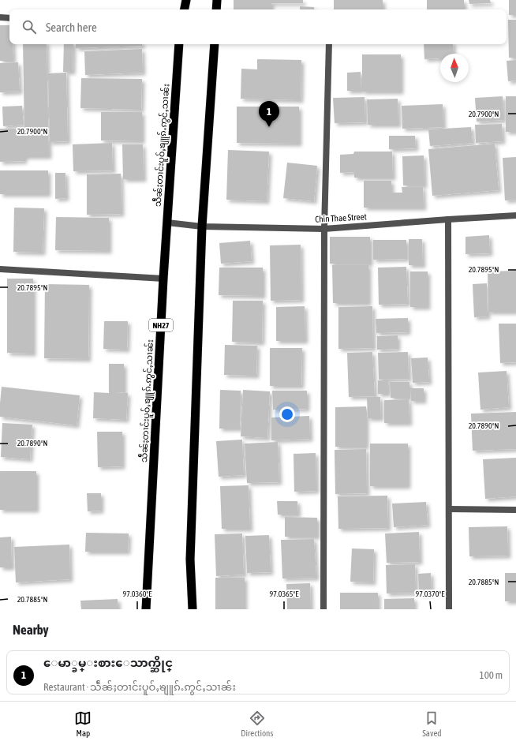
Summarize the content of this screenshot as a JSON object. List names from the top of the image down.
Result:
{
  "streets": {
    "highway": ["သဵႅၼ်ႈတၢင်းပူဝ်ႇၶျူၵ်ႉဢွင်ႇသၢၼ်း", "NH27"],
    "street": ["Chin Thae Street"]
  },
  "crossings": [
    ["သဵႅၼ်ႈတၢင်းပူဝ်ႇၶျူၵ်ႉဢွင်ႇသၢၼ်း", "Chin Thae Street"]
  ],
  "north": "top",
  "page": {
    "search": "Search here",
    "pins": "1",
    "heading": "Nearby",
    "list": [
      {
        "mark": "1",
        "name": "ေမာ္ခမ္းစားေသာက္ဆိုင္",
        "note": "Restaurant · သဵႅၼ်ႈတၢင်းပူဝ်ႇၶျူၵ်ႉဢွင်ႇသၢၼ်း",
        "value": "100 m"
      }
    ],
    "nav": ["Map", "Directions", "Saved"]
  },
  "coordinates": [
    "20.7900°N",
    "20.7895°N",
    "20.7890°N",
    "20.7885°N",
    "97.0360°E",
    "97.0365°E",
    "97.0370°E"
  ]
}
